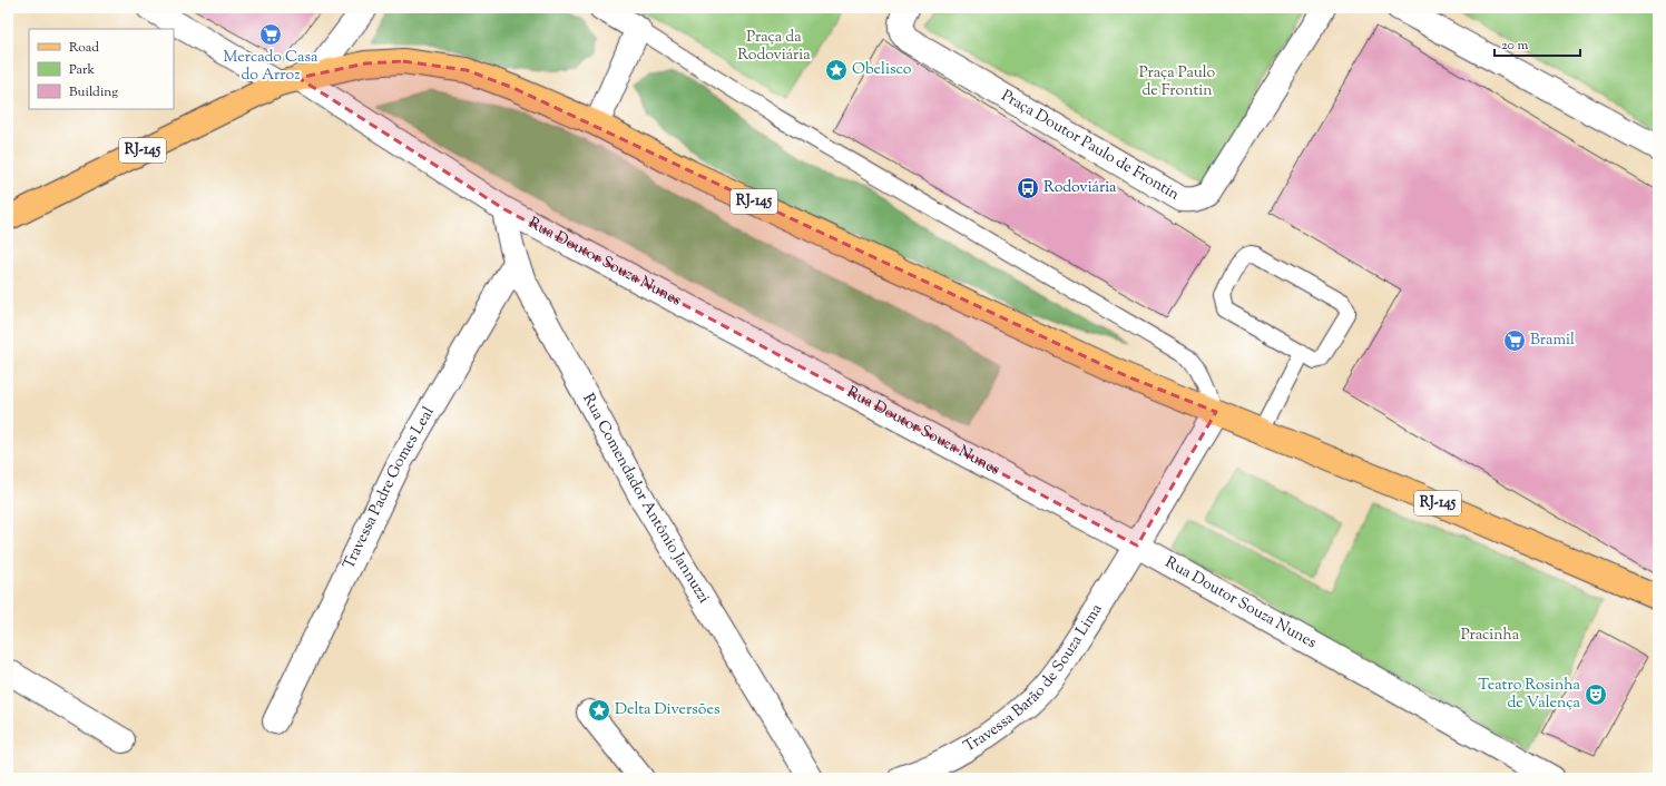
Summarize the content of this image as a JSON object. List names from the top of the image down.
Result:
{
  "streets": {
    "main road": ["RJ-145"],
    "street": [
      "Praça Doutor Paulo de Frontin",
      "Rua Doutor Souza Nunes",
      "Travessa Padre Gomes Leal",
      "Rua Comendador Antônio Jannuzzi",
      "Travessa Barão de Souza Lima"
    ]
  },
  "crossings": [
    ["RJ-145", "Rua Doutor Souza Nunes"],
    ["RJ-145", "Travessa Barão de Souza Lima"],
    ["Rua Doutor Souza Nunes", "Rua Comendador Antônio Jannuzzi"],
    ["Rua Doutor Souza Nunes", "Travessa Barão de Souza Lima"],
    ["Travessa Padre Gomes Leal", "Rua Comendador Antônio Jannuzzi"]
  ],
  "parks": ["Praça da Rodoviária", "Praça Paulo de Frontin", "Pracinha"],
  "places": {
    "supermarket": ["Mercado Casa do Arroz", "Bramil"],
    "place": ["Obelisco", "Delta Diversões"],
    "bus stop": ["Rodoviária"],
    "theatre": ["Teatro Rosinha de Valença"]
  },
  "legend": ["Road", "Park", "Building"],
  "scale_bar": "20 m"
}
